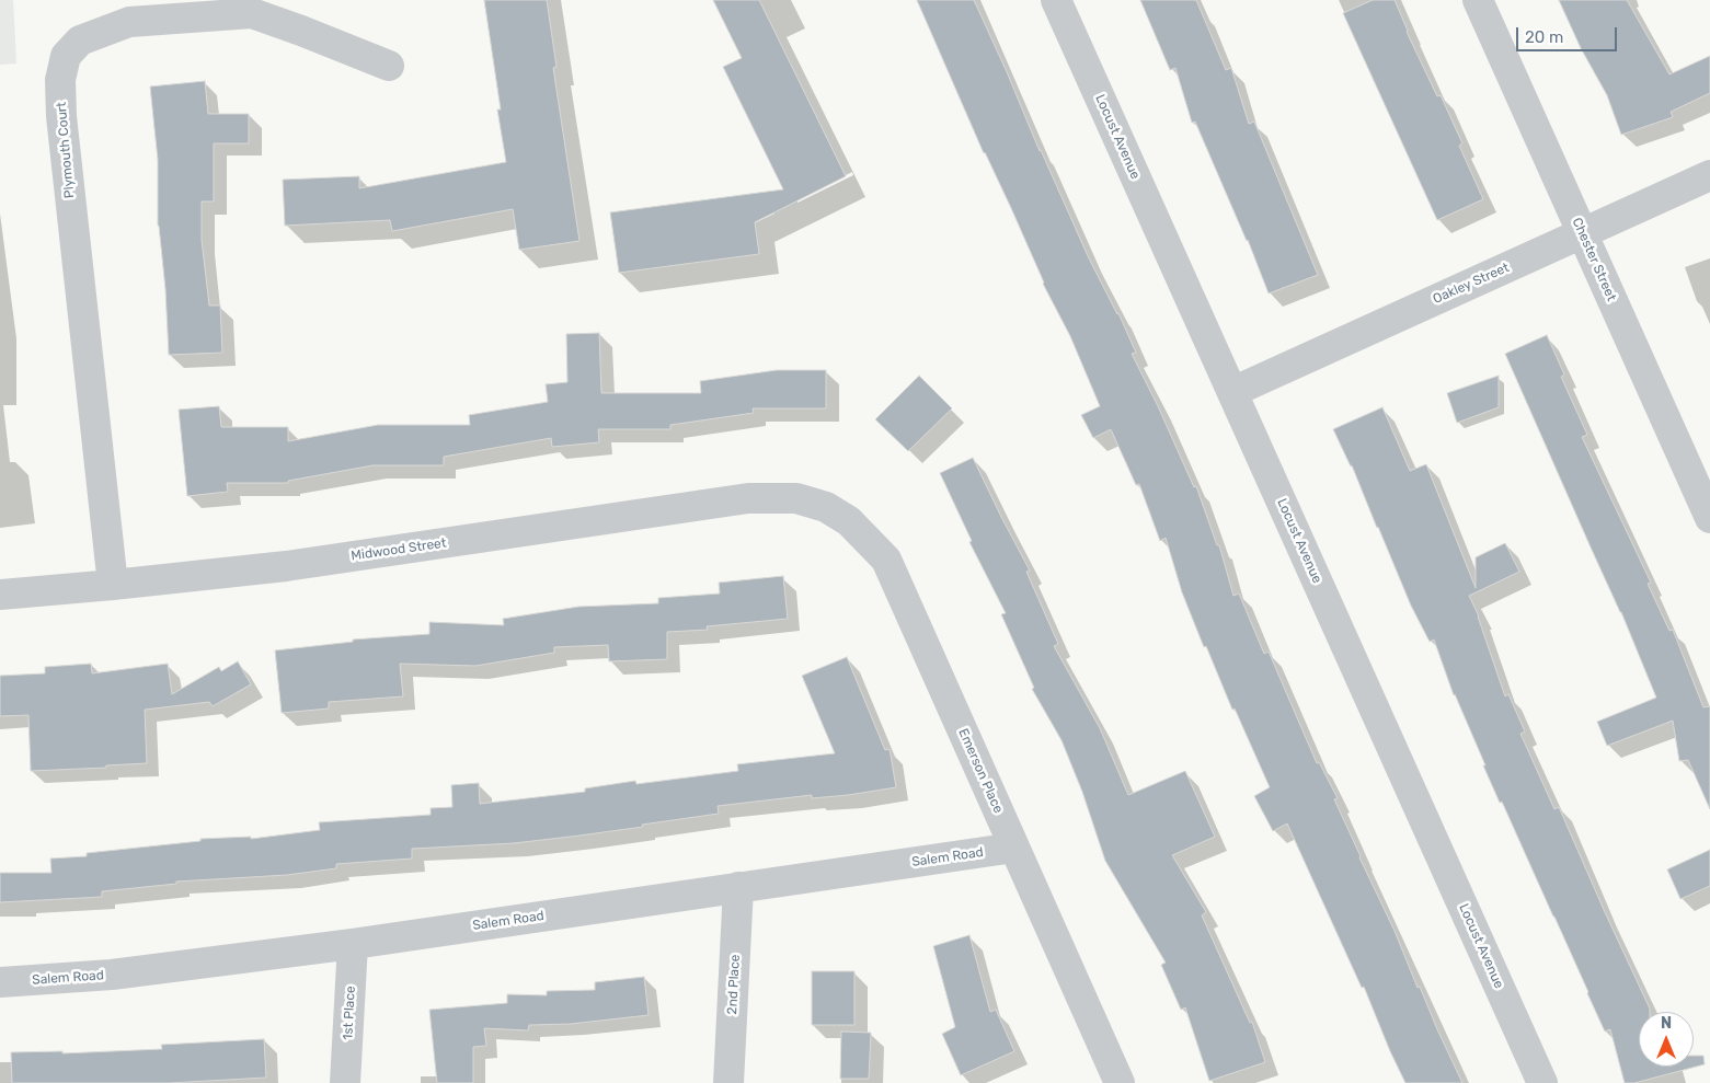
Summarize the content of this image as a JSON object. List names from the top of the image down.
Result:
{
  "streets": {
    "street": [
      "Locust Avenue",
      "Plymouth Court",
      "Chester Street",
      "Oakley Street",
      "Midwood Street",
      "Emerson Place",
      "Salem Road",
      "2nd Place",
      "1st Place"
    ]
  },
  "crossings": [
    ["Locust Avenue", "Oakley Street"],
    ["Plymouth Court", "Midwood Street"],
    ["Chester Street", "Oakley Street"],
    ["Midwood Street", "Emerson Place"],
    ["Emerson Place", "Salem Road"],
    ["Salem Road", "2nd Place"],
    ["Salem Road", "1st Place"]
  ],
  "scale_bar": "20 m",
  "north": "top"
}
